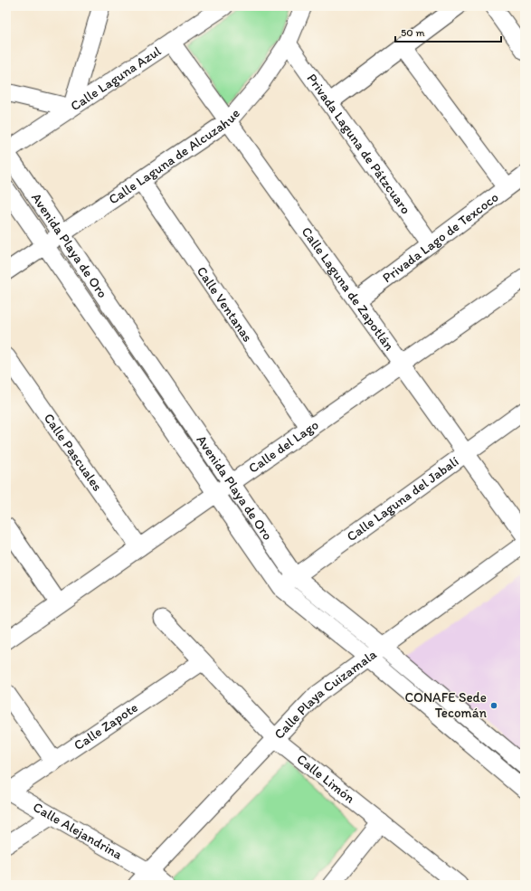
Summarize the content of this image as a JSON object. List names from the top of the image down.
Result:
{
  "streets": {
    "street": [
      "Calle Laguna Azul",
      "Privada Laguna de Pátzcuaro",
      "Calle Laguna de Alcuzahue",
      "Privada Lago de Texcoco",
      "Avenida Playa de Oro",
      "Calle Laguna de Zapotlán",
      "Calle Ventanas",
      "Calle del Lago",
      "Calle Pascuales",
      "Calle Laguna del Jabalí",
      "Calle Playa Cuizamala",
      "Calle Zapote",
      "Calle Limón",
      "Calle Alejandrina"
    ]
  },
  "crossings": [
    ["Calle Laguna Azul", "Avenida Playa de Oro"],
    ["Calle Laguna Azul", "Calle Laguna de Zapotlán"],
    ["Privada Laguna de Pátzcuaro", "Calle Laguna de Alcuzahue"],
    ["Privada Laguna de Pátzcuaro", "Privada Lago de Texcoco"],
    ["Calle Laguna de Alcuzahue", "Avenida Playa de Oro"],
    ["Calle Laguna de Alcuzahue", "Calle Laguna de Zapotlán"],
    ["Calle Laguna de Alcuzahue", "Calle Ventanas"],
    ["Privada Lago de Texcoco", "Calle Laguna de Zapotlán"],
    ["Avenida Playa de Oro", "Calle del Lago"],
    ["Avenida Playa de Oro", "Calle Laguna del Jabalí"],
    ["Avenida Playa de Oro", "Calle Playa Cuizamala"],
    ["Calle Laguna de Zapotlán", "Calle del Lago"],
    ["Calle Laguna de Zapotlán", "Calle Laguna del Jabalí"],
    ["Calle Ventanas", "Calle del Lago"],
    ["Calle del Lago", "Calle Pascuales"],
    ["Calle Playa Cuizamala", "Calle Limón"],
    ["Calle Playa Cuizamala", "Calle Alejandrina"],
    ["Calle Zapote", "Calle Limón"],
    ["Calle Zapote", "Calle Alejandrina"]
  ],
  "places": ["CONAFE Sede Tecomán"],
  "scale_bar": "50 m"
}
